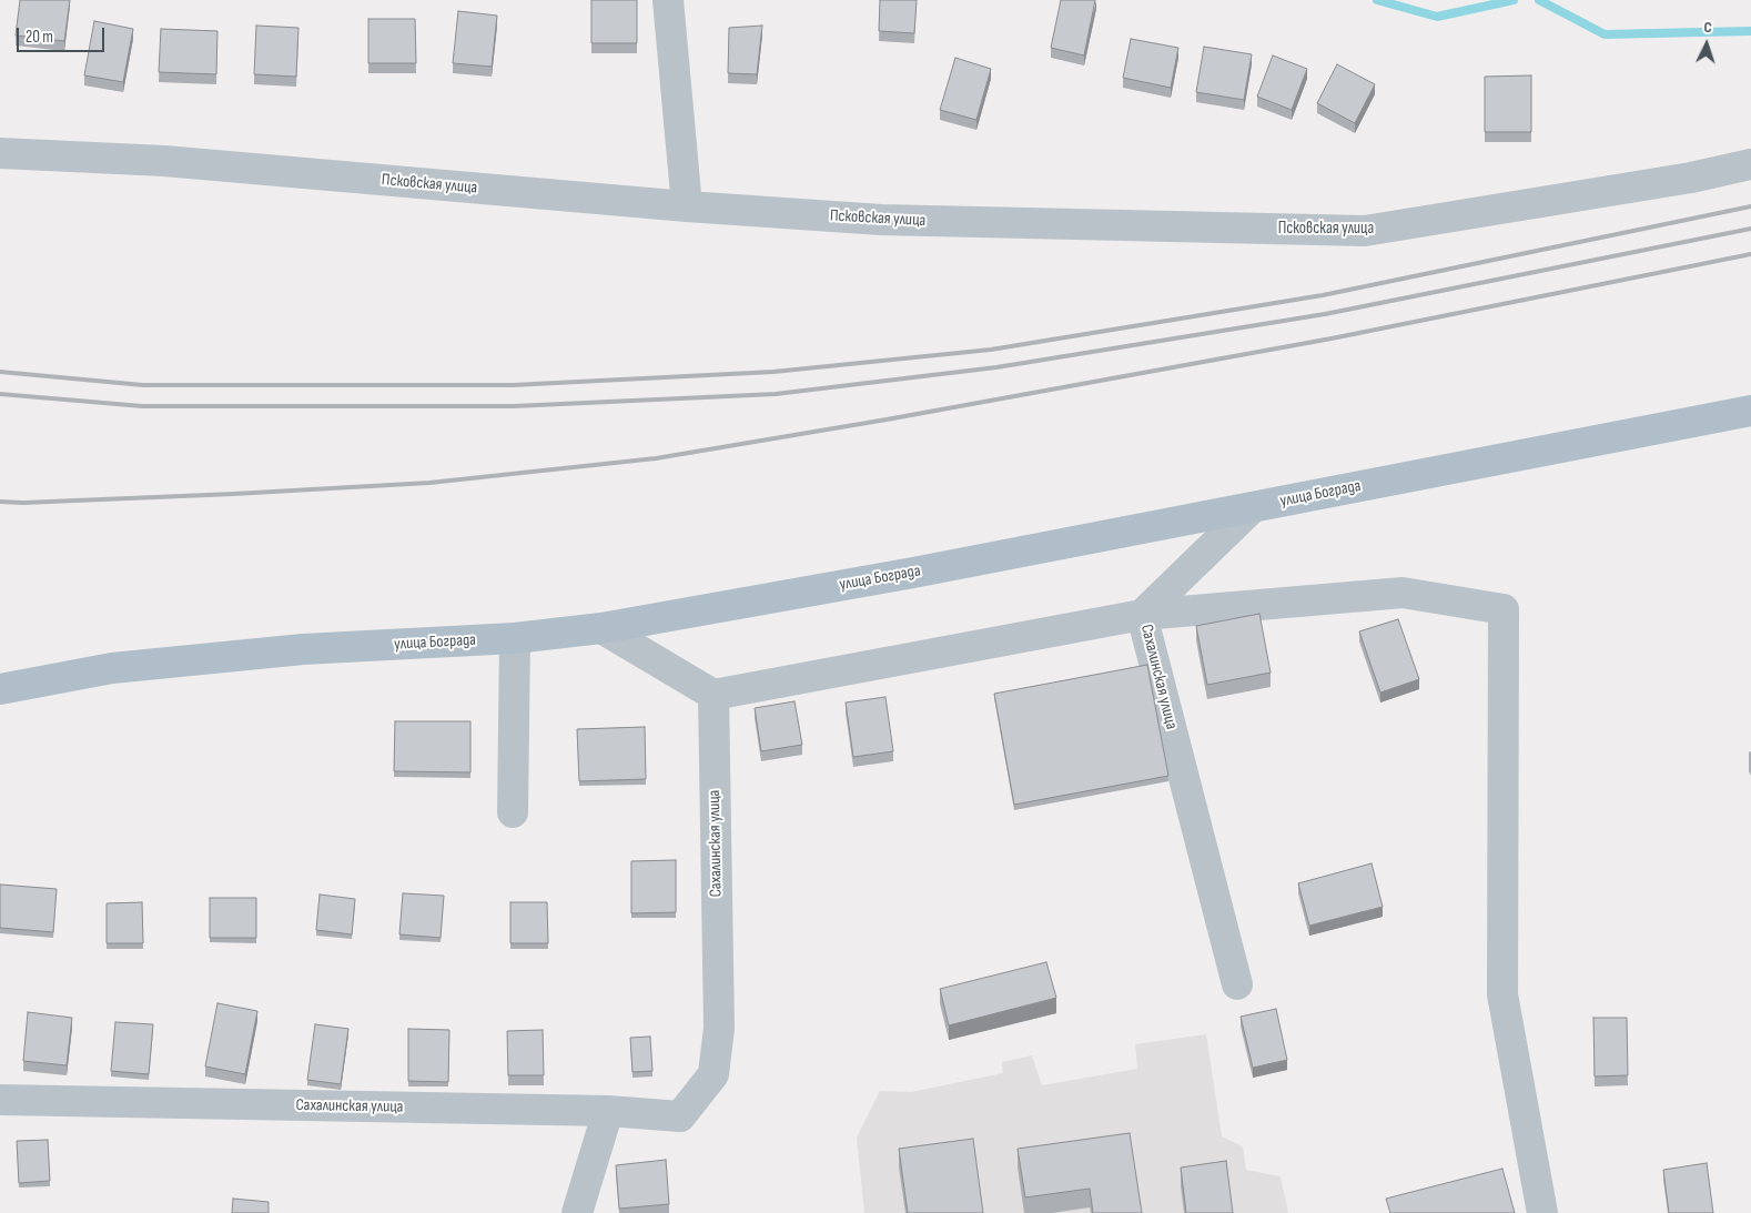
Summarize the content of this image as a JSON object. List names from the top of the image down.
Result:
{
  "streets": {
    "main road": ["улица Бограда"],
    "street": ["Псковская улица", "Сахалинская улица"]
  },
  "scale_bar": "20 m",
  "north": "top"
}
